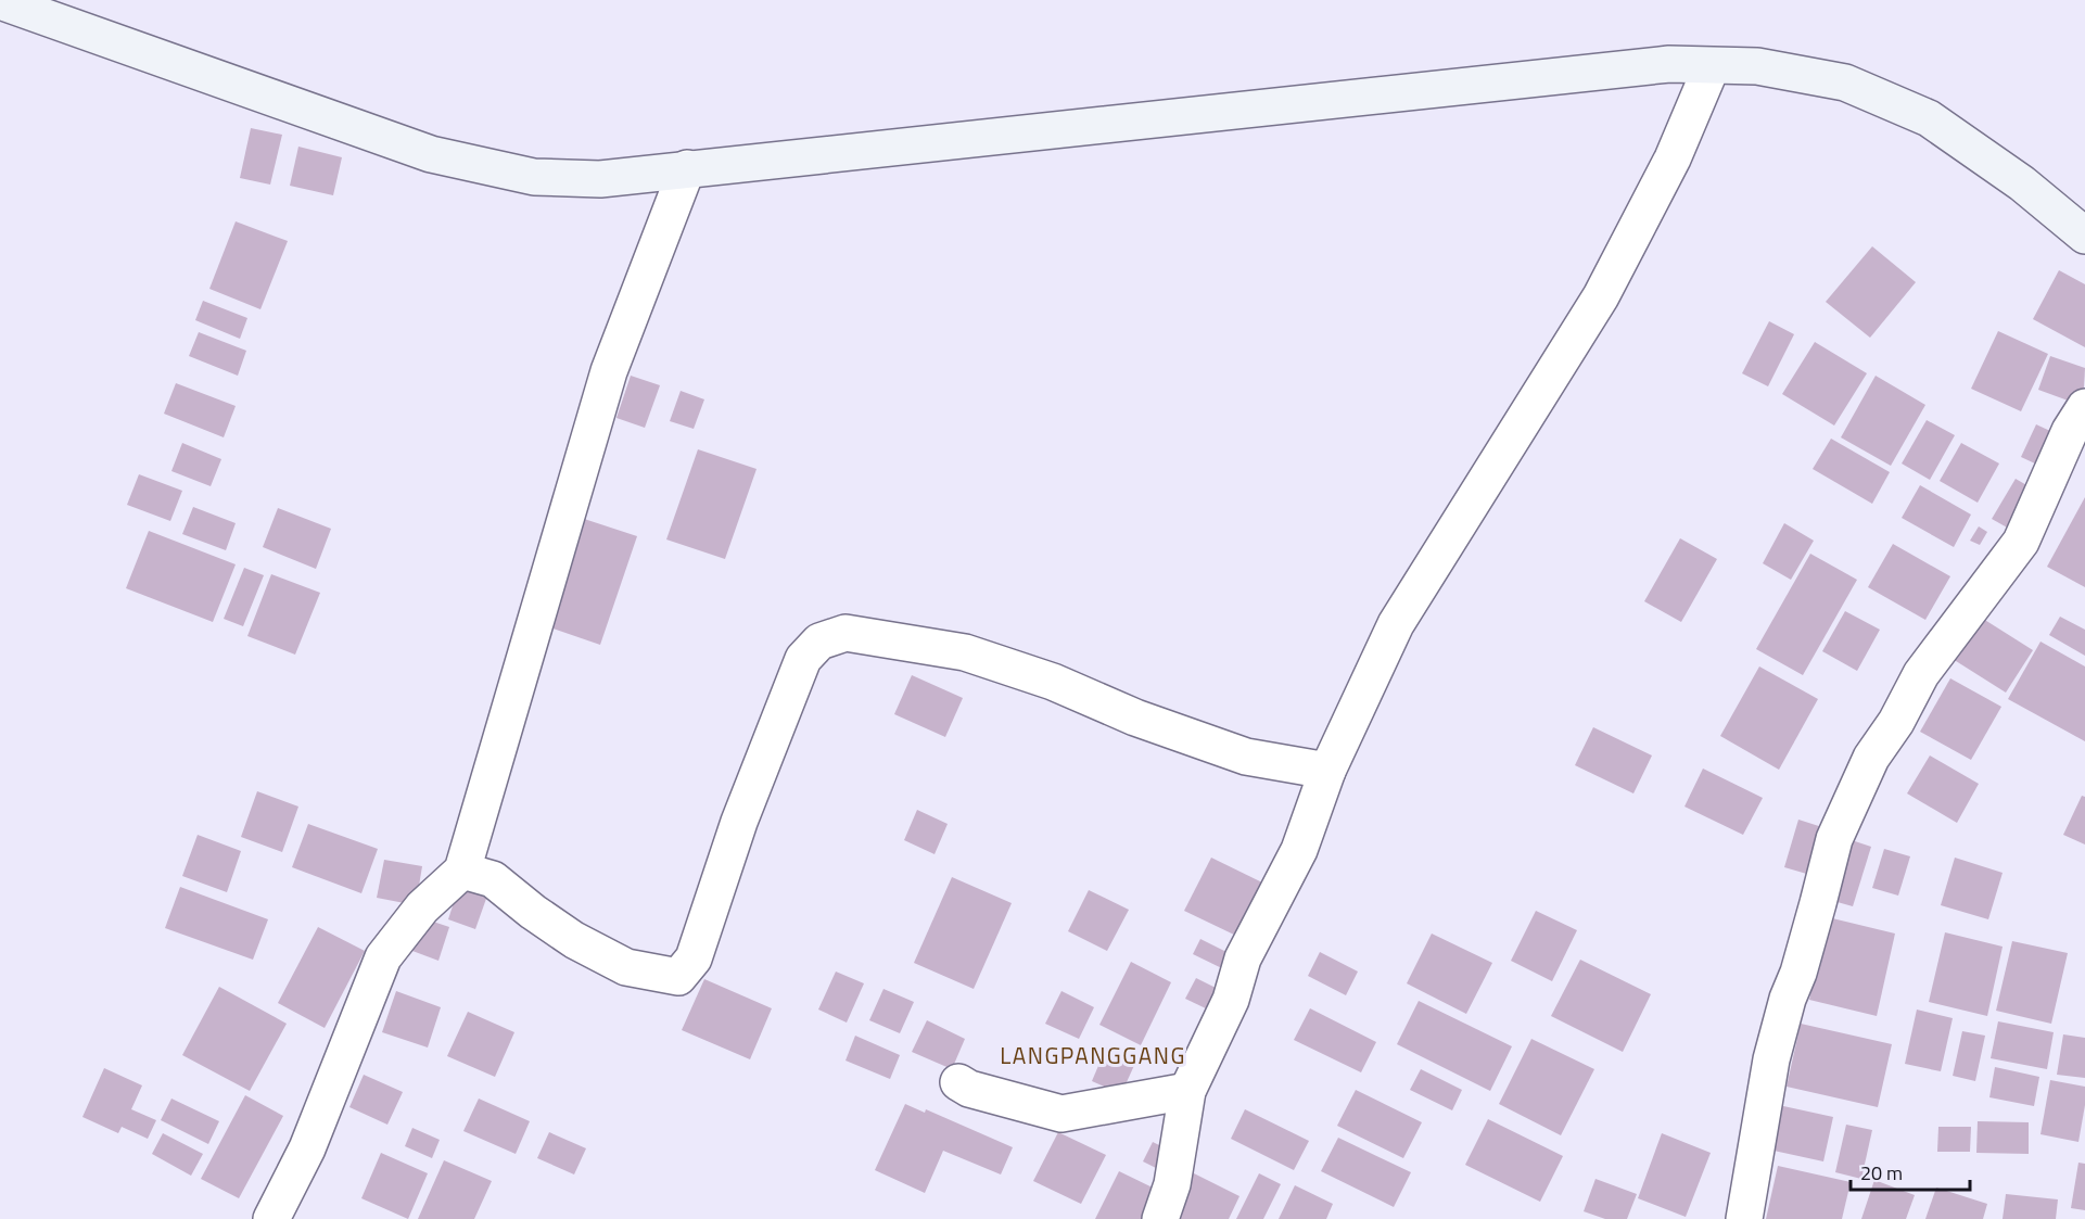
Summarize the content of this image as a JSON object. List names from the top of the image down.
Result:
{
  "districts": ["LANGPANGGANG"],
  "scale_bar": "20 m"
}
